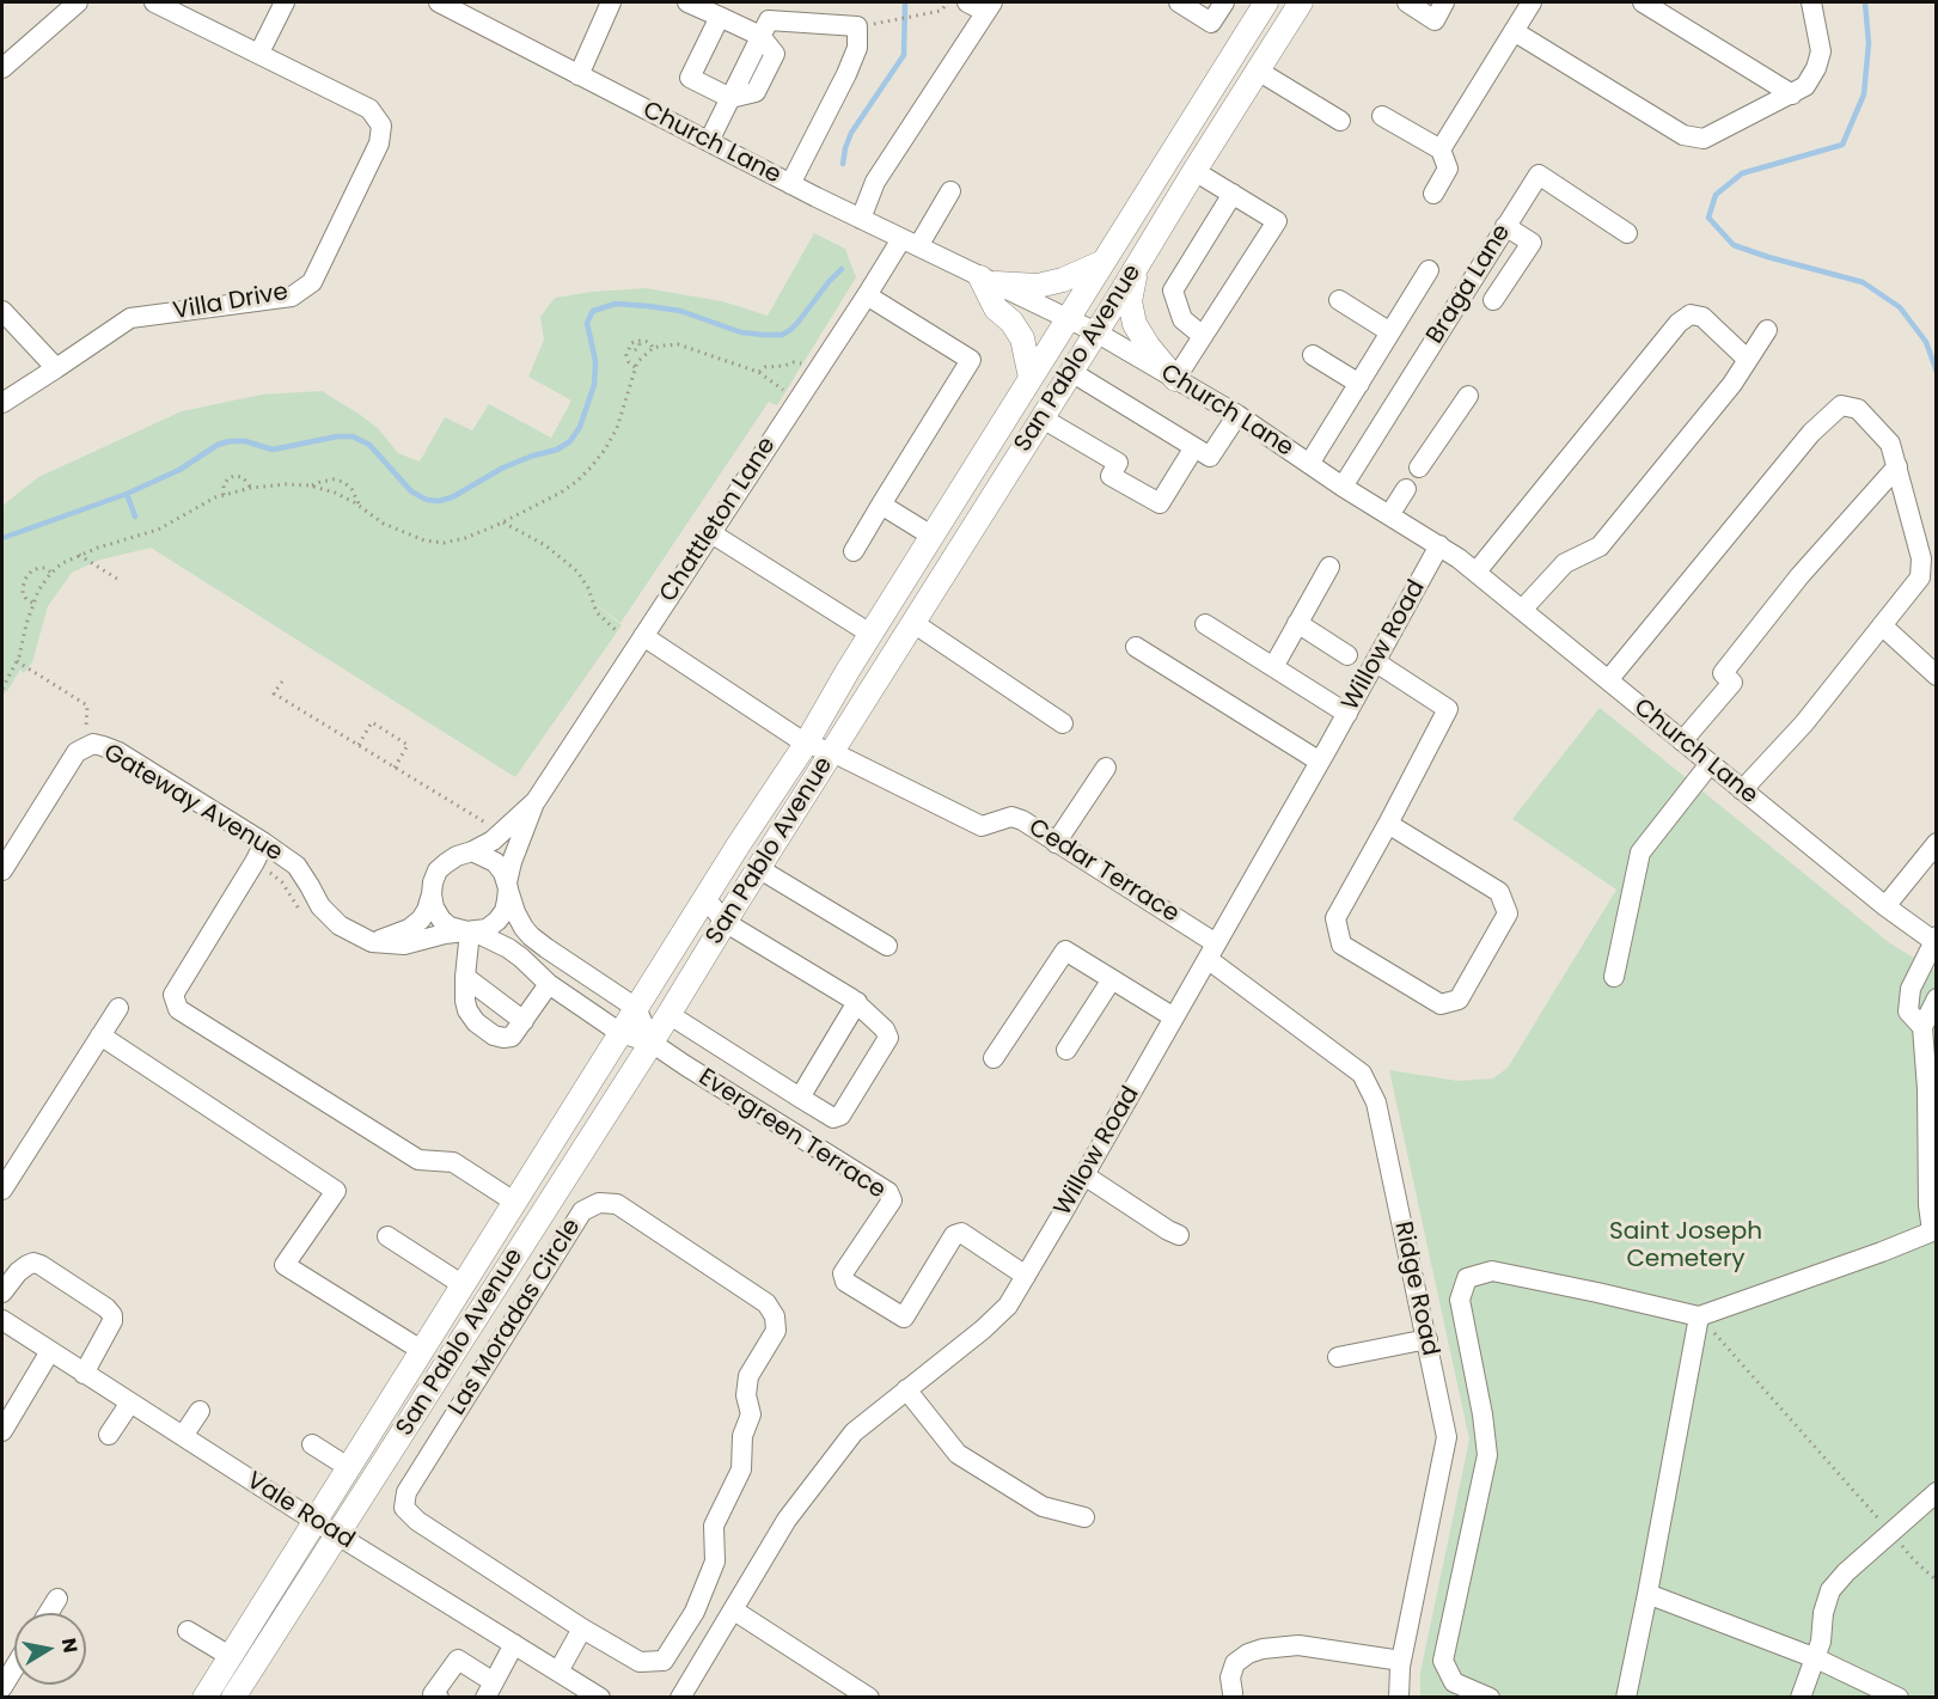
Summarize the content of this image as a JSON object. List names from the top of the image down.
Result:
{
  "streets": {
    "main road": ["San Pablo Avenue"],
    "street": [
      "Church Lane",
      "Braga Lane",
      "Villa Drive",
      "Chattleton Lane",
      "Willow Road",
      "Gateway Avenue",
      "Cedar Terrace",
      "Evergreen Terrace",
      "Ridge Road",
      "Las Moradas Circle",
      "Vale Road"
    ]
  },
  "crossings": [
    ["Church Lane", "Braga Lane"],
    ["Church Lane", "San Pablo Avenue"],
    ["Church Lane", "Chattleton Lane"],
    ["Church Lane", "Willow Road"],
    ["San Pablo Avenue", "Cedar Terrace"],
    ["San Pablo Avenue", "Evergreen Terrace"],
    ["San Pablo Avenue", "Vale Road"],
    ["Chattleton Lane", "Gateway Avenue"],
    ["Chattleton Lane", "Cedar Terrace"],
    ["Willow Road", "Cedar Terrace"],
    ["Willow Road", "Evergreen Terrace"],
    ["Willow Road", "Ridge Road"],
    ["Cedar Terrace", "Ridge Road"]
  ],
  "parks": ["Saint Joseph Cemetery"],
  "north": "right"
}
